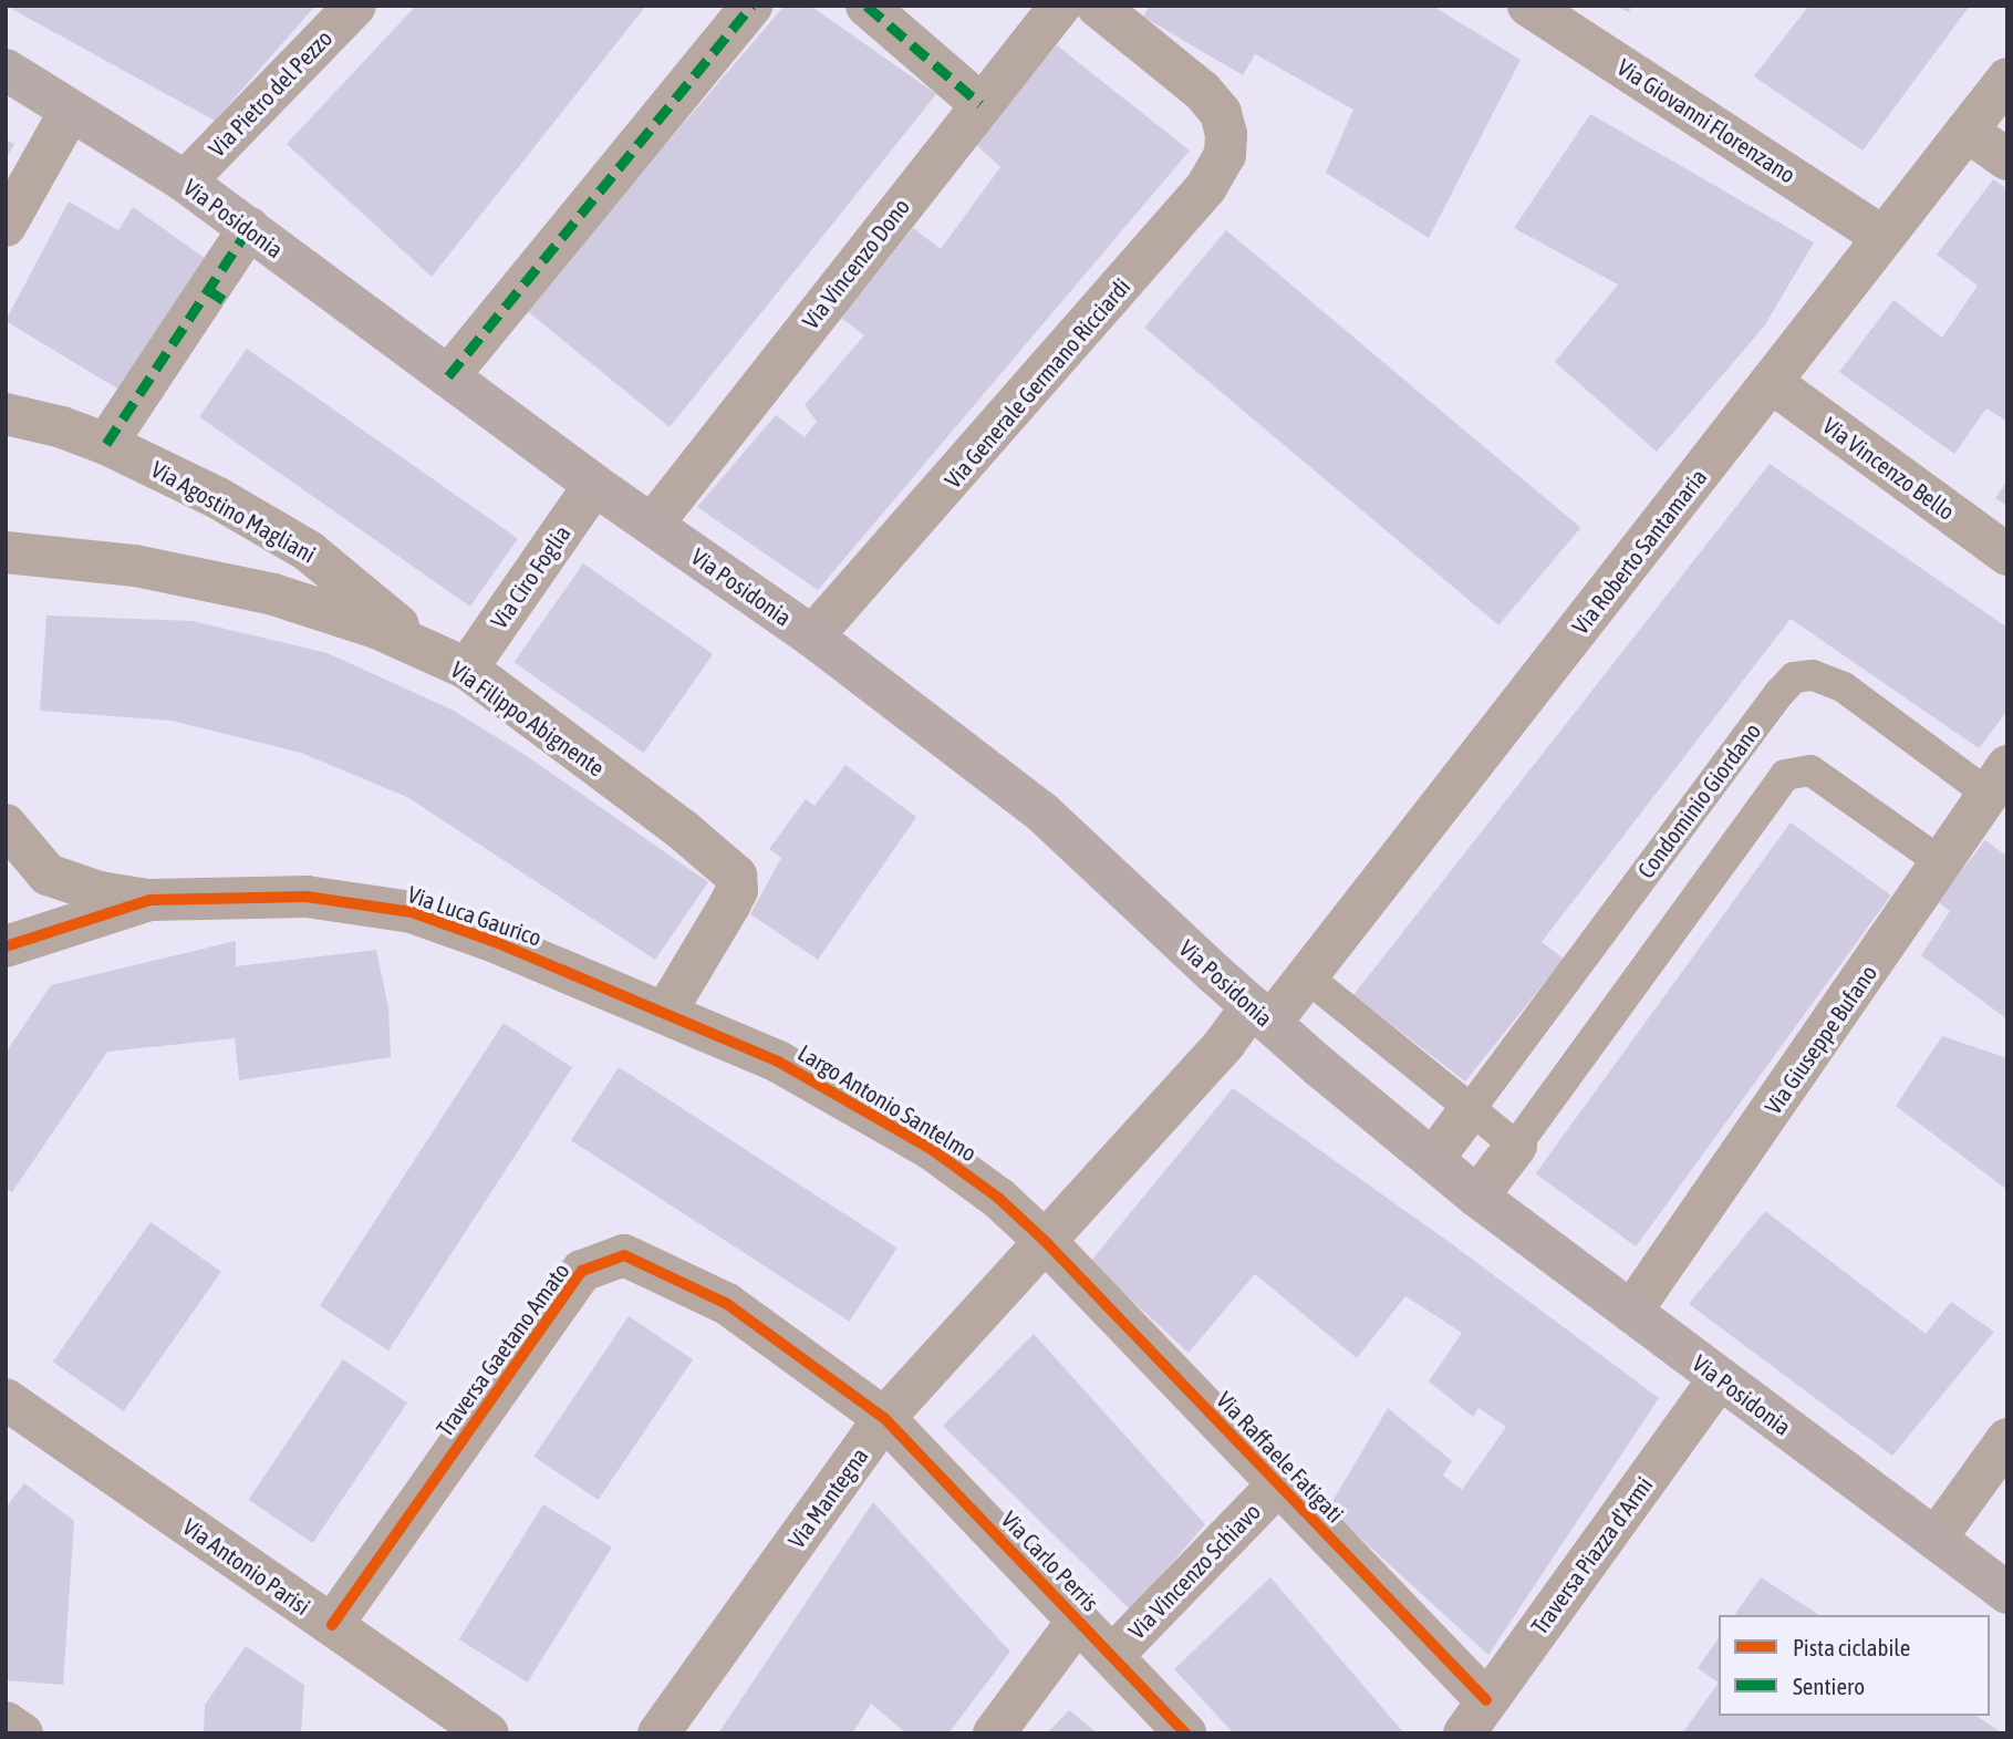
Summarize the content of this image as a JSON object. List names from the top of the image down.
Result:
{
  "streets": {
    "main road": ["Via Posidonia"],
    "street": [
      "Via Pietro del Pezzo",
      "Via Giovanni Florenzano",
      "Via Vincenzo Dono",
      "Via Generale Germano Ricciardi",
      "Via Vincenzo Bello",
      "Via Agostino Magliani",
      "Via Roberto Santamaria",
      "Via Ciro Foglia",
      "Via Filippo Abignente",
      "Via Luca Gaurico",
      "Via Giuseppe Bufano",
      "Largo Antonio Santelmo",
      "Traversa Gaetano Amato",
      "Via Raffaele Fatigati",
      "Via Mantegna",
      "Traversa Piazza d'Armi",
      "Via Carlo Perris",
      "Via Antonio Parisi",
      "Via Vincenzo Schiavo"
    ],
    "lane": ["Condominio Giordano"]
  },
  "crossings": [
    ["Via Pietro del Pezzo", "Via Posidonia"],
    ["Via Giovanni Florenzano", "Via Roberto Santamaria"],
    ["Via Posidonia", "Via Vincenzo Dono"],
    ["Via Posidonia", "Via Generale Germano Ricciardi"],
    ["Via Posidonia", "Via Roberto Santamaria"],
    ["Via Posidonia", "Via Ciro Foglia"],
    ["Via Posidonia", "Via Giuseppe Bufano"],
    ["Via Posidonia", "Traversa Piazza d'Armi"],
    ["Via Vincenzo Bello", "Via Roberto Santamaria"],
    ["Via Agostino Magliani", "Via Filippo Abignente"],
    ["Via Ciro Foglia", "Via Filippo Abignente"],
    ["Via Filippo Abignente", "Via Luca Gaurico"],
    ["Condominio Giordano", "Via Giuseppe Bufano"],
    ["Via Luca Gaurico", "Largo Antonio Santelmo"],
    ["Largo Antonio Santelmo", "Via Raffaele Fatigati"],
    ["Largo Antonio Santelmo", "Via Mantegna"],
    ["Traversa Gaetano Amato", "Via Mantegna"],
    ["Traversa Gaetano Amato", "Via Carlo Perris"],
    ["Traversa Gaetano Amato", "Via Antonio Parisi"],
    ["Via Raffaele Fatigati", "Via Mantegna"],
    ["Via Raffaele Fatigati", "Traversa Piazza d'Armi"],
    ["Via Raffaele Fatigati", "Via Vincenzo Schiavo"],
    ["Via Mantegna", "Via Carlo Perris"],
    ["Via Carlo Perris", "Via Vincenzo Schiavo"]
  ],
  "legend": ["Pista ciclabile", "Sentiero"]
}
